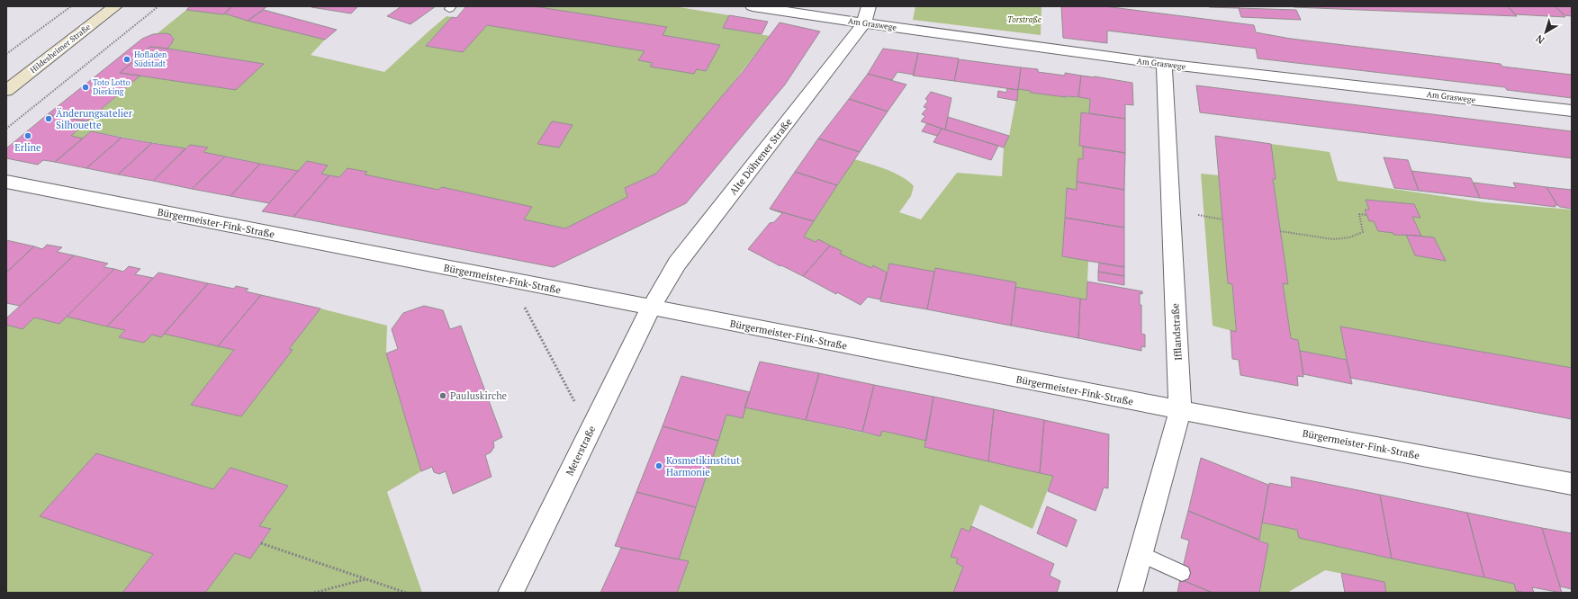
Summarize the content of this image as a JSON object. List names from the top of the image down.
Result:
{
  "streets": {
    "main road": ["Hildesheimer Straße"],
    "street": [
      "Am Graswege",
      "Alte Döhrener Straße",
      "Bürgermeister-Fink-Straße",
      "Ifflandstraße",
      "Meterstraße"
    ]
  },
  "crossings": [
    ["Am Graswege", "Alte Döhrener Straße"],
    ["Am Graswege", "Ifflandstraße"],
    ["Alte Döhrener Straße", "Bürgermeister-Fink-Straße"],
    ["Alte Döhrener Straße", "Meterstraße"],
    ["Bürgermeister-Fink-Straße", "Ifflandstraße"],
    ["Bürgermeister-Fink-Straße", "Meterstraße"]
  ],
  "parks": ["Torstraße"],
  "places": [
    "Hofladen Südstadt",
    "Toto Lotto Dierking",
    "Änderungsatelier Silhouette",
    "Erline",
    "Pauluskirche",
    "Kosmetikinstitut Harmonie"
  ],
  "north": "bottom left"
}
